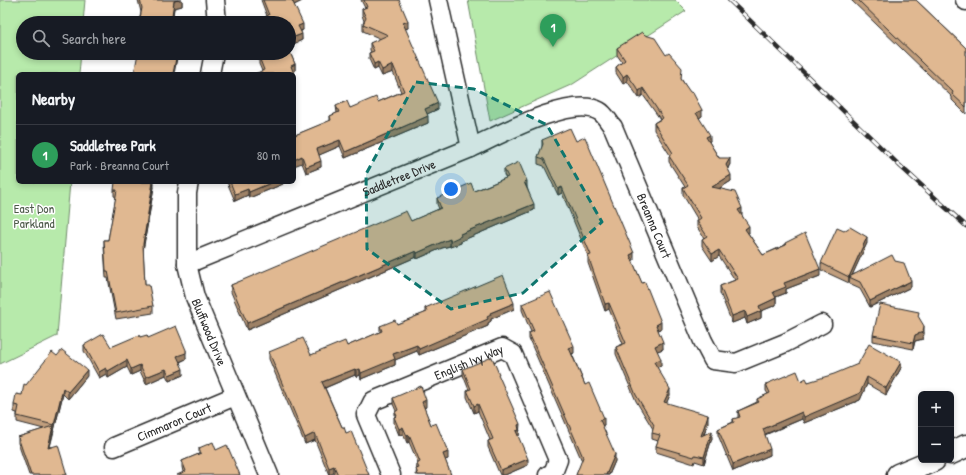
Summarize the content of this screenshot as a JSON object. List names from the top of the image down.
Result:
{
  "streets": {
    "street": [
      "Saddletree Drive",
      "Breanna Court",
      "Bluffwood Drive",
      "English Ivy Way",
      "Cimmaron Court"
    ]
  },
  "crossings": [
    ["Saddletree Drive", "Breanna Court"],
    ["Saddletree Drive", "Bluffwood Drive"],
    ["Bluffwood Drive", "Cimmaron Court"]
  ],
  "parks": ["East Don Parkland"],
  "page": {
    "pins": "1",
    "search": "Search here",
    "heading": "Nearby",
    "list": [
      {
        "mark": "1",
        "name": "Saddletree Park",
        "note": "Park · Breanna Court",
        "value": "80 m"
      }
    ],
    "map_buttons": ["+", "−"]
  }
}
